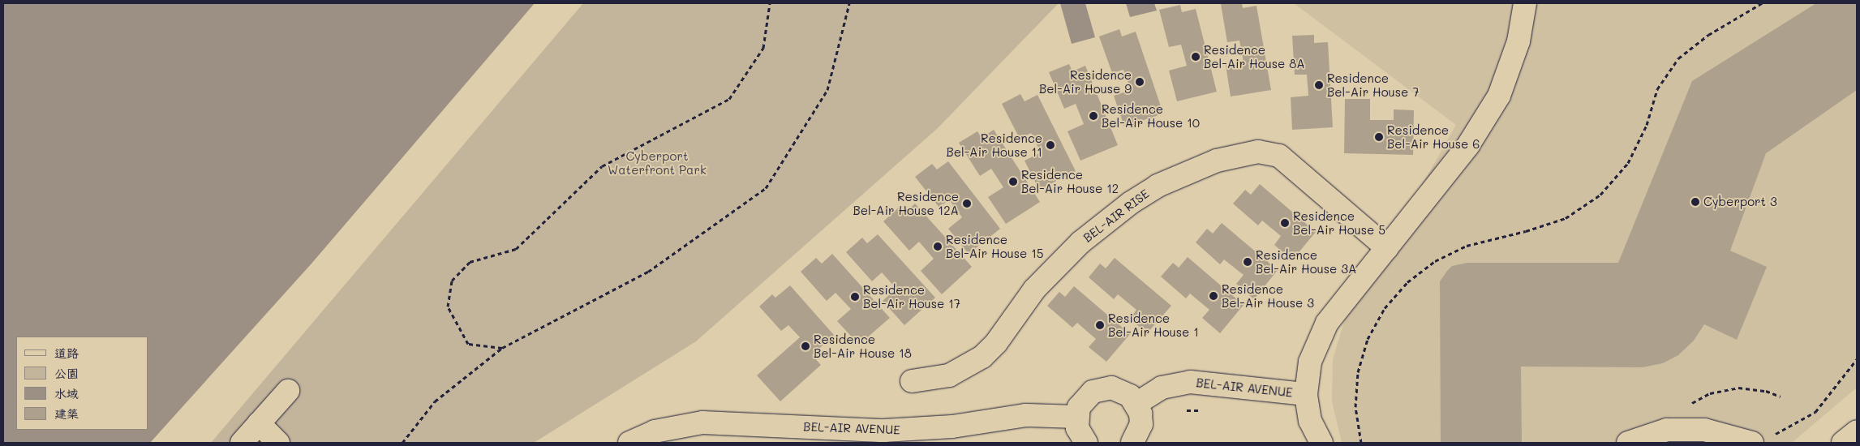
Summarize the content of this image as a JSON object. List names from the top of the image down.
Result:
{
  "streets": {
    "street": ["BEL-AIR RISE", "BEL-AIR AVENUE"]
  },
  "parks": ["Cyberport Waterfront Park"],
  "places": [
    "Residence Bel-Air House 8A",
    "Residence Bel-Air House 9",
    "Residence Bel-Air House 7",
    "Residence Bel-Air House 10",
    "Residence Bel-Air House 6",
    "Residence Bel-Air House 11",
    "Residence Bel-Air House 12",
    "Cyberport 3",
    "Residence Bel-Air House 12A",
    "Residence Bel-Air House 5",
    "Residence Bel-Air House 15",
    "Residence Bel-Air House 3A",
    "Residence Bel-Air House 3",
    "Residence Bel-Air House 17",
    "Residence Bel-Air House 1",
    "Residence Bel-Air House 18"
  ],
  "legend": [
    "道路",
    "公園",
    "水域",
    "建築"
  ]
}
